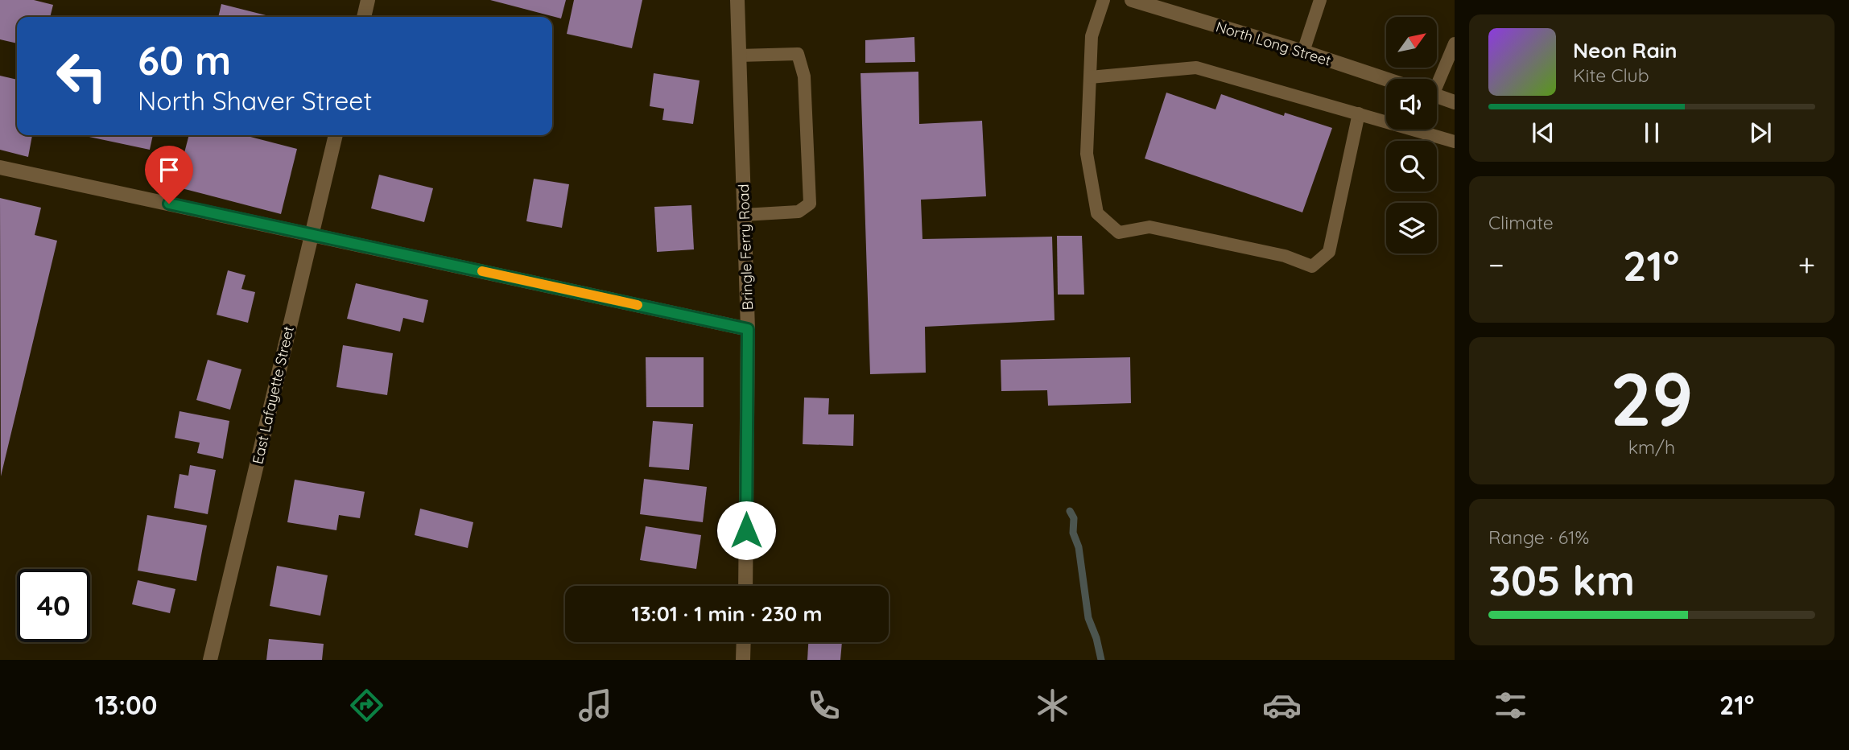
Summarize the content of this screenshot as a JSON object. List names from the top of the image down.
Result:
{
  "streets": {
    "street": ["North Long Street", "Bringle Ferry Road", "East Lafayette Street"]
  },
  "north": "top right",
  "page": {
    "turn": ["60 m", "North Shaver Street"],
    "song": ["Neon Rain", "Kite Club"],
    "tile": [
      "Climate",
      ["29", "km/h"],
      ["Range · 61%", "305 km"]
    ],
    "heat": ["−", "21°", "+"],
    "limit": "40",
    "trip": "13:01 · 1 min · 230 m",
    "tabs": ["13:00", "21°"]
  }
}
